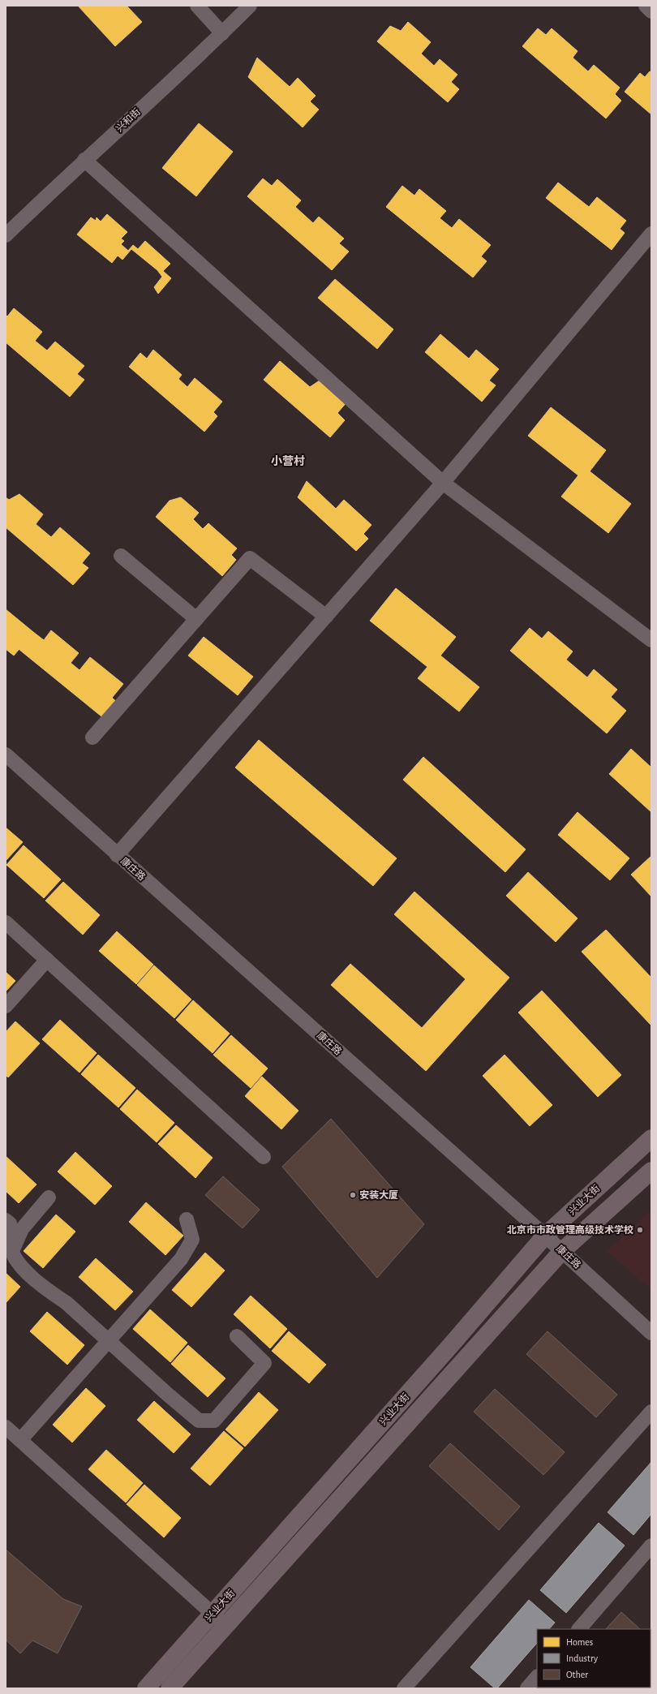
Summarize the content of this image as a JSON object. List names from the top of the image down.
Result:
{
  "streets": {
    "main road": ["兴业大街"],
    "street": ["兴和街", "康庄路"]
  },
  "crossings": [
    ["康庄路", "兴业大街"]
  ],
  "districts": ["小营村"],
  "places": ["安装大厦", "北京市市政管理高级技术学校"],
  "legend": ["Homes", "Industry", "Other"]
}
